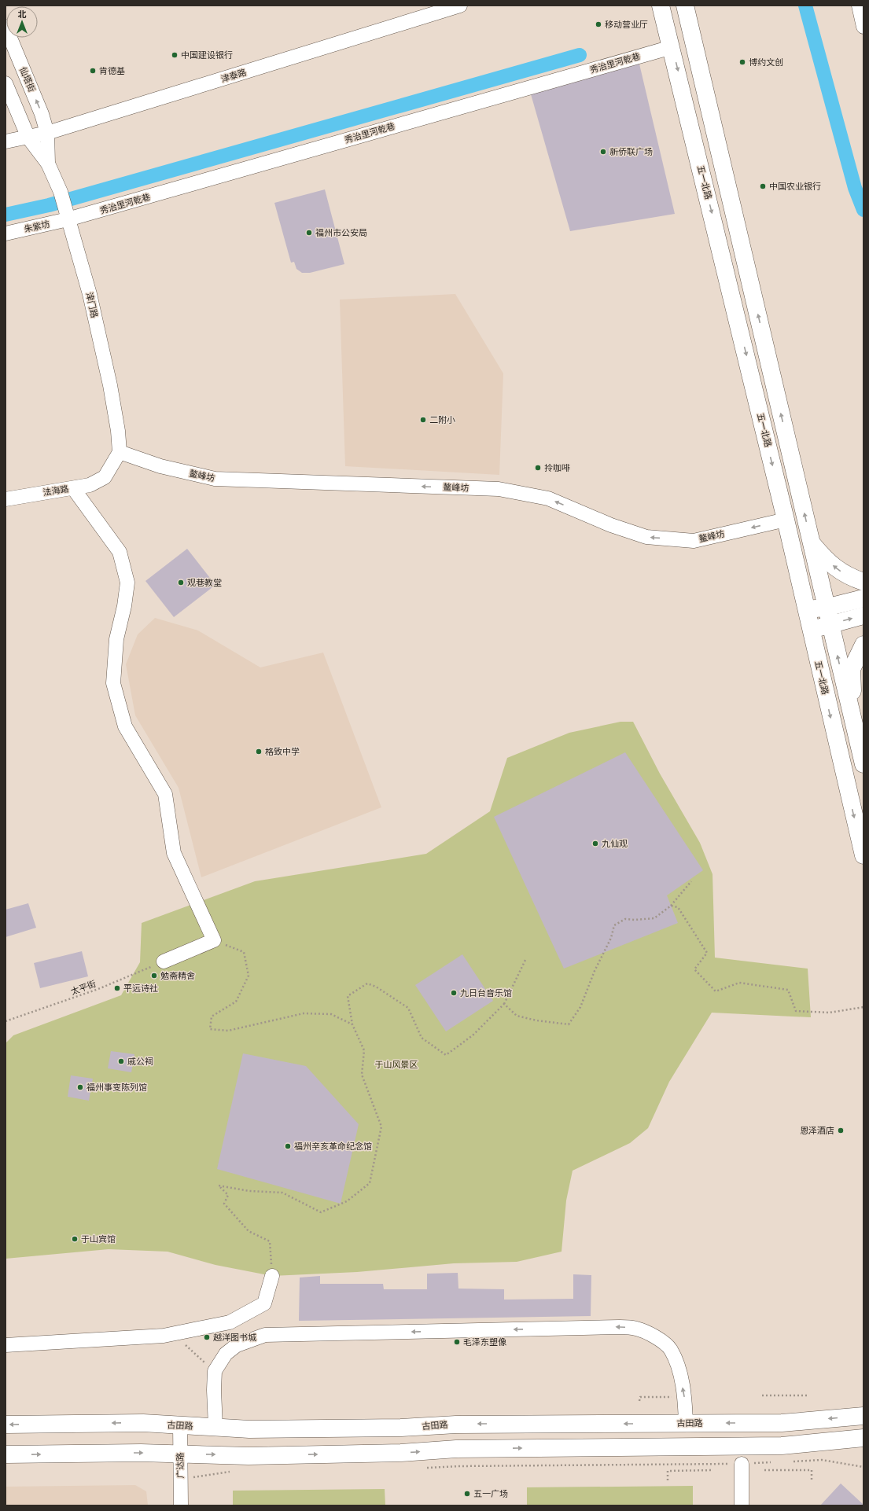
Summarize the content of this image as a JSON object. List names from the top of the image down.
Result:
{
  "streets": {
    "main road": ["五一北路", "古田路"],
    "street": [
      "秀治里河乾巷",
      "津泰路",
      "仙塔街",
      "朱紫坊",
      "津门路",
      "鳌峰坊",
      "法海路",
      "广达路"
    ],
    "path": ["太平街"]
  },
  "crossings": [
    ["秀治里河乾巷", "五一北路"],
    ["秀治里河乾巷", "朱紫坊"],
    ["秀治里河乾巷", "津门路"],
    ["津泰路", "仙塔街"],
    ["津泰路", "津门路"],
    ["仙塔街", "津门路"],
    ["五一北路", "鳌峰坊"],
    ["朱紫坊", "津门路"],
    ["津门路", "鳌峰坊"],
    ["津门路", "法海路"],
    ["鳌峰坊", "法海路"],
    ["古田路", "广达路"]
  ],
  "one_way": ["鳌峰坊"],
  "parks": ["于山风景区"],
  "places": [
    "移动营业厅",
    "中国建设银行",
    "博约文创",
    "肯德基",
    "新侨联广场",
    "中国农业银行",
    "福州市公安局",
    "二附小",
    "拎咖啡",
    "观巷教堂",
    "格致中学",
    "九仙观",
    "勉斋精舍",
    "平远诗社",
    "九日台音乐馆",
    "戚公祠",
    "福州事变陈列馆",
    "恩泽酒店",
    "福州辛亥革命纪念馆",
    "于山宾馆",
    "越洋图书城",
    "毛泽东塑像",
    "五一广场"
  ],
  "north": "top"
}
